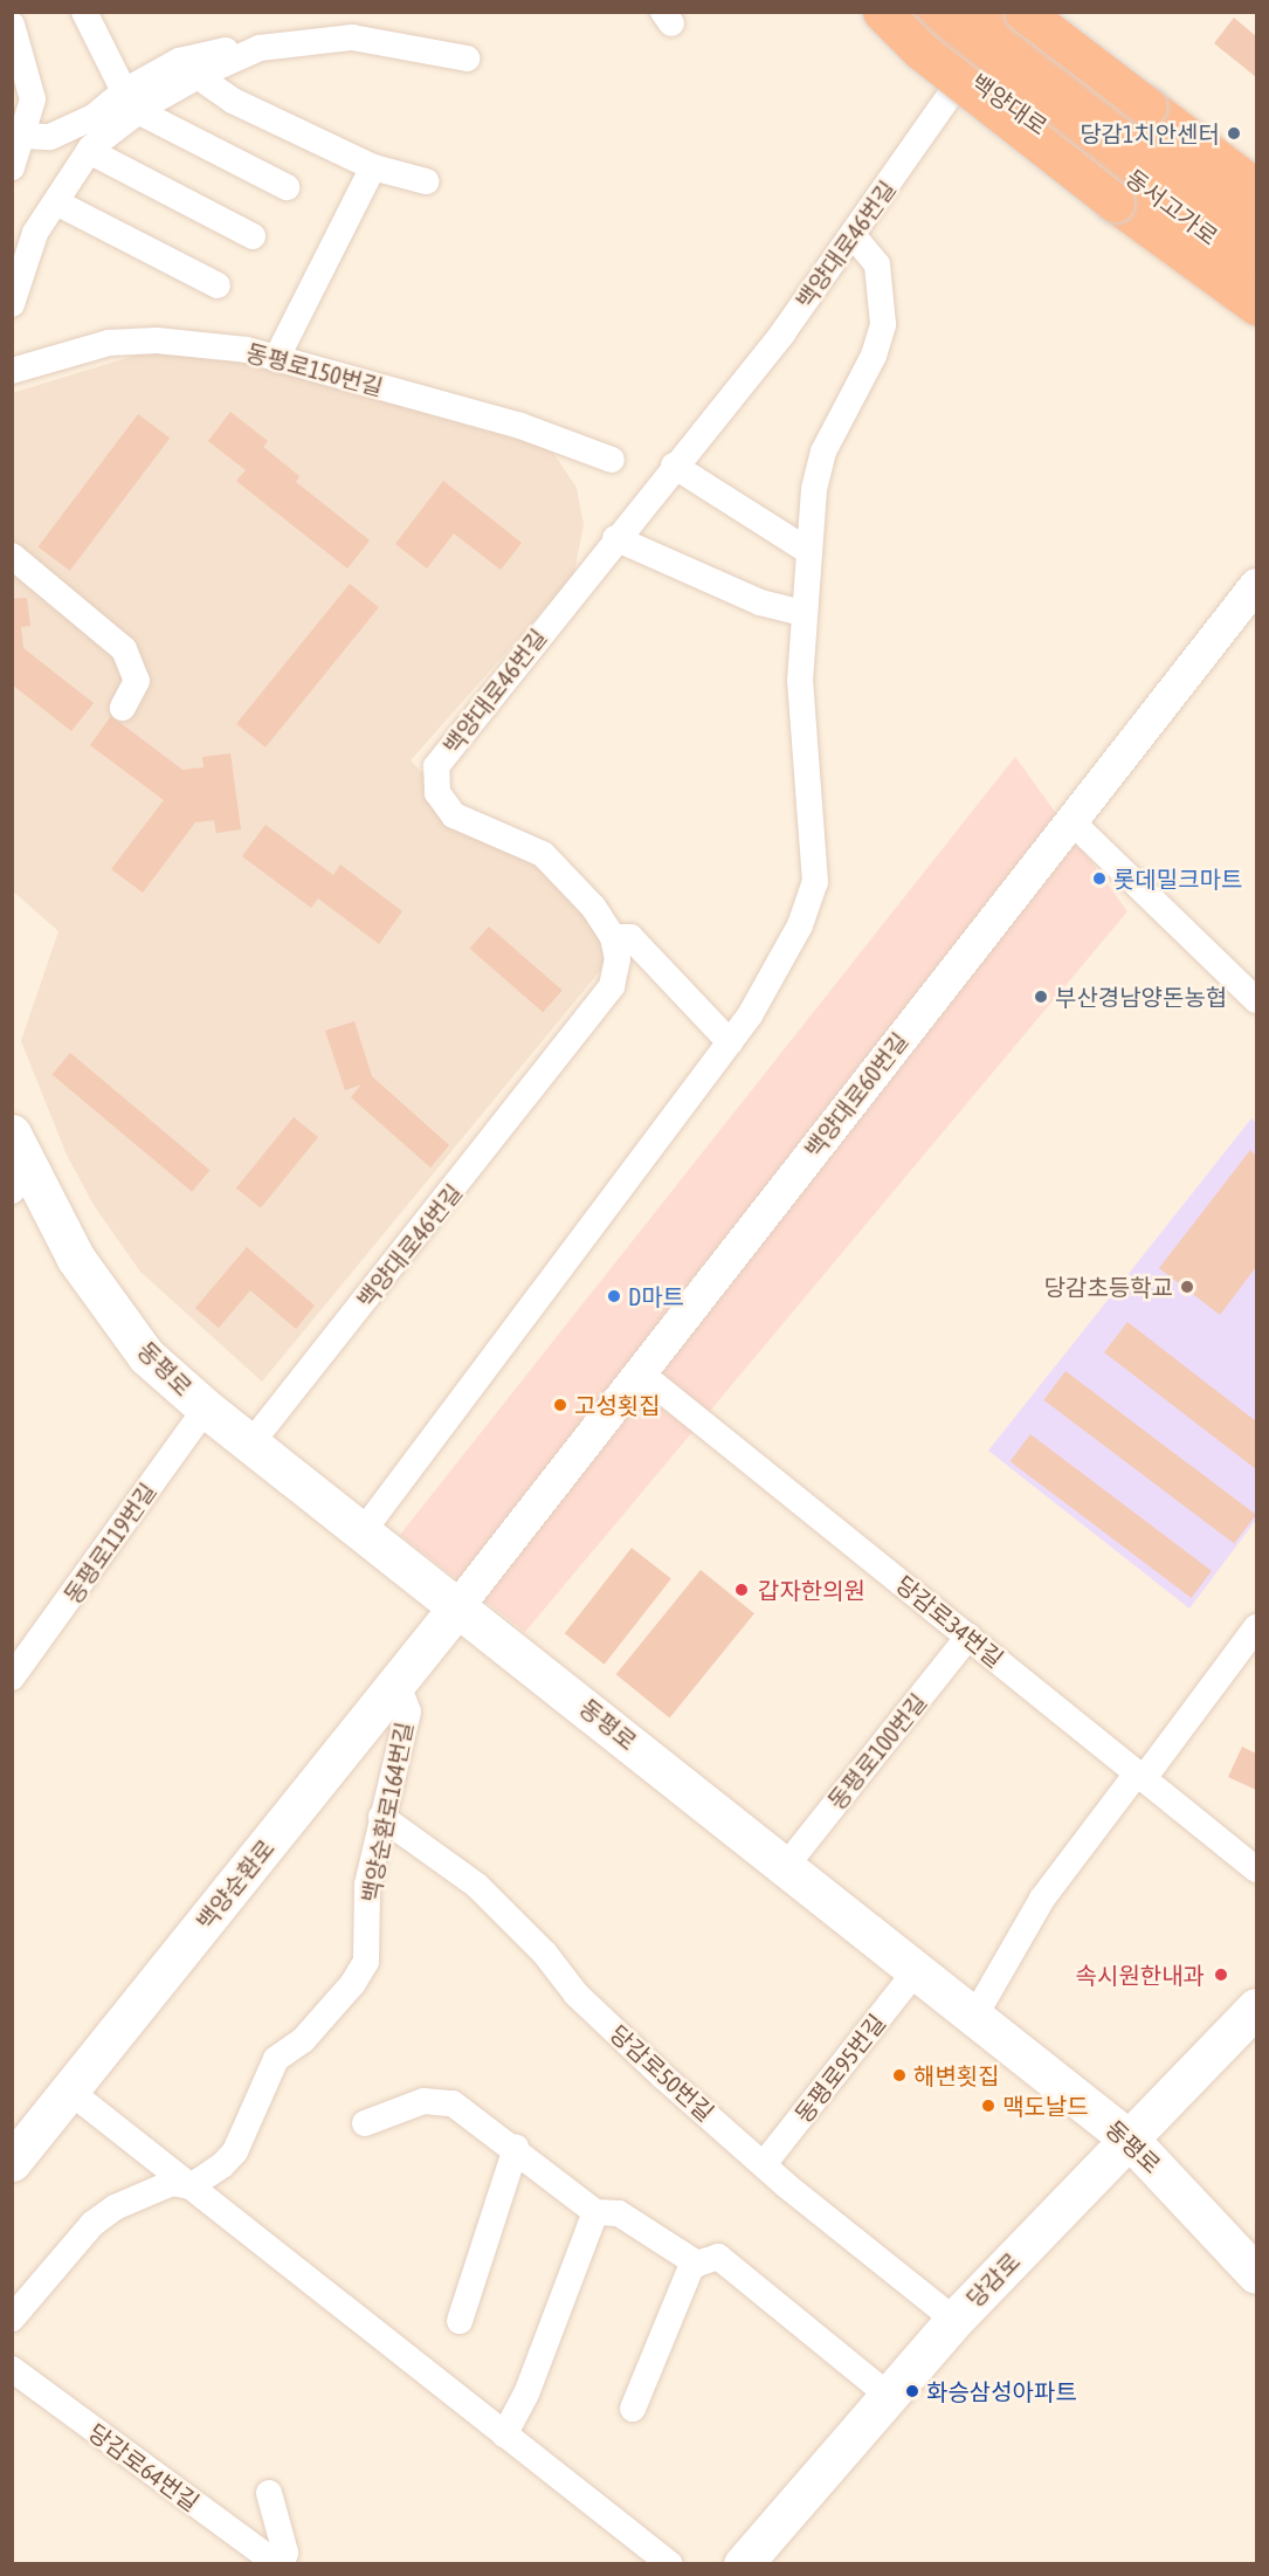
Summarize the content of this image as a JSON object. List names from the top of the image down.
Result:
{
  "streets": {
    "highway": ["동서고가로"],
    "main road": [
      "백양대로",
      "동평로",
      "백양순환로",
      "당감로"
    ],
    "street": [
      "백양대로46번길",
      "동평로150번길",
      "백양대로60번길",
      "동평로119번길",
      "당감로34번길",
      "동평로100번길",
      "백양순환로164번길",
      "동평로95번길",
      "당감로50번길",
      "당감로64번길"
    ]
  },
  "crossings": [
    ["백양대로", "백양대로46번길"],
    ["백양대로46번길", "동평로"],
    ["백양대로60번길", "동평로"],
    ["백양대로60번길", "당감로34번길"],
    ["백양대로60번길", "백양순환로"],
    ["동평로", "동평로119번길"],
    ["동평로", "동평로100번길"],
    ["동평로", "백양순환로"],
    ["동평로", "동평로95번길"],
    ["동평로", "당감로"],
    ["당감로34번길", "동평로100번길"],
    ["백양순환로164번길", "백양순환로"],
    ["백양순환로164번길", "당감로50번길"],
    ["동평로95번길", "당감로50번길"],
    ["당감로50번길", "당감로"]
  ],
  "places": [
    "당감1치안센터",
    "롯데밀크마트",
    "부산경남양돈농협",
    "당감초등학교",
    "D마트",
    "고성횟집",
    "갑자한의원",
    "속시원한내과",
    "해변횟집",
    "맥도날드",
    "화승삼성아파트"
  ]
}
